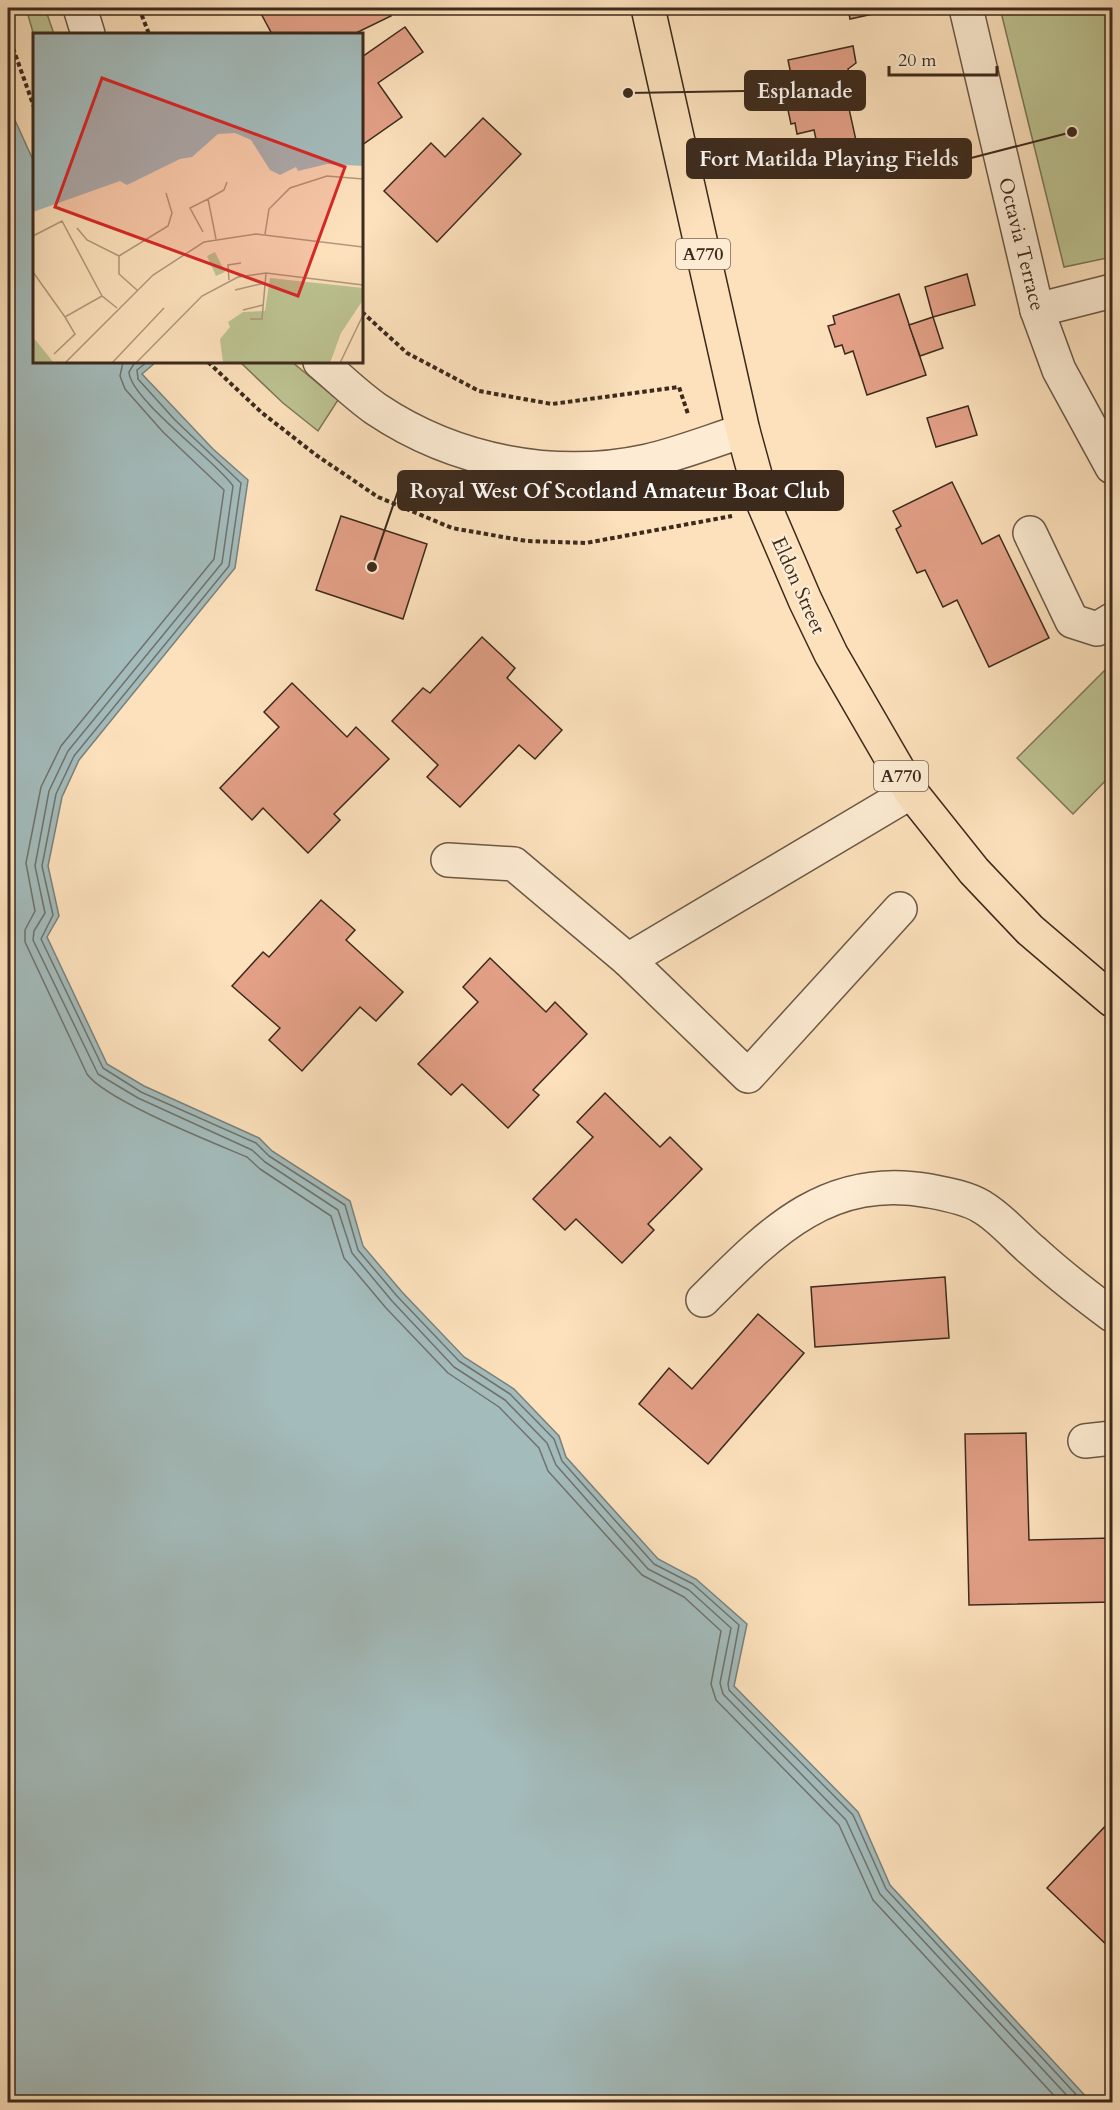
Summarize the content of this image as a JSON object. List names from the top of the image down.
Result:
{
  "streets": {
    "main road": ["A770", "Eldon Street"],
    "street": ["Octavia Terrace"]
  },
  "places": ["Esplanade", "Fort Matilda Playing Fields", "Royal West Of Scotland Amateur Boat Club"],
  "scale_bar": "20 m"
}
